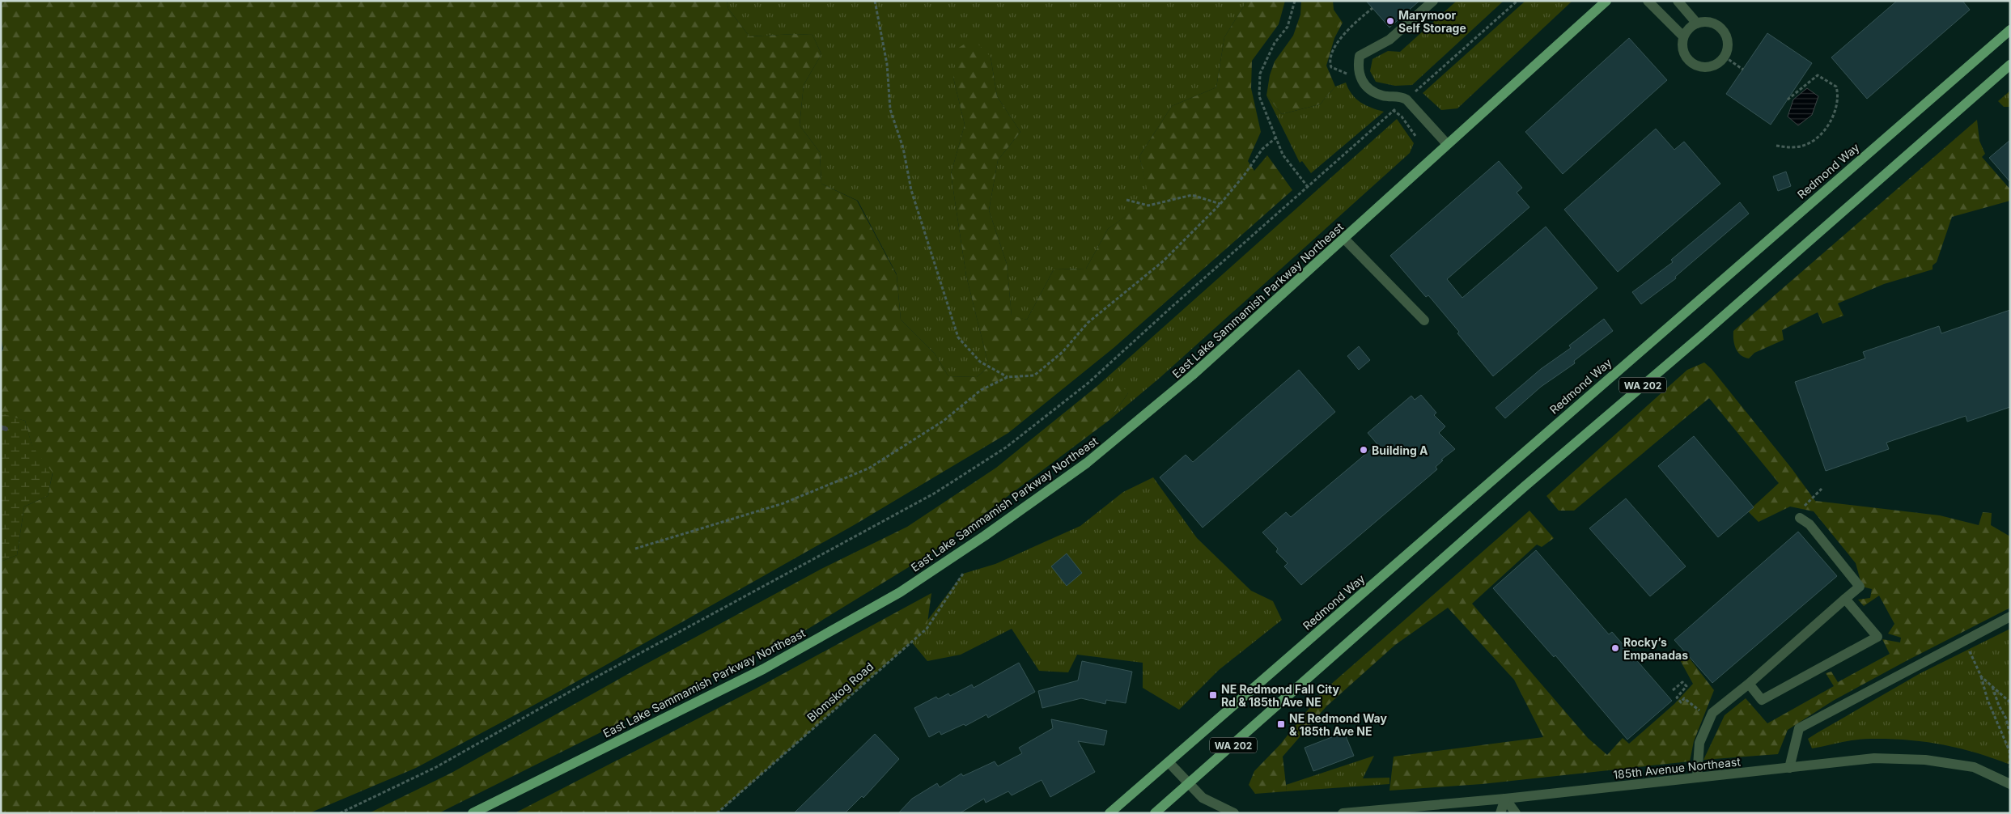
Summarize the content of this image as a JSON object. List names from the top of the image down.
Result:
{
  "streets": {
    "main road": ["Redmond Way", "East Lake Sammamish Parkway Northeast", "WA 202"],
    "street": ["185th Avenue Northeast"],
    "path": ["Blomskog Road"]
  },
  "crossings": [
    ["Redmond Way", "WA 202"]
  ],
  "places": {
    "other": ["Marymoor Self Storage", "Building A", "Rocky’s Empanadas"],
    "transit": ["NE Redmond Fall City Rd & 185th Ave NE", "NE Redmond Way & 185th Ave NE"]
  }
}
